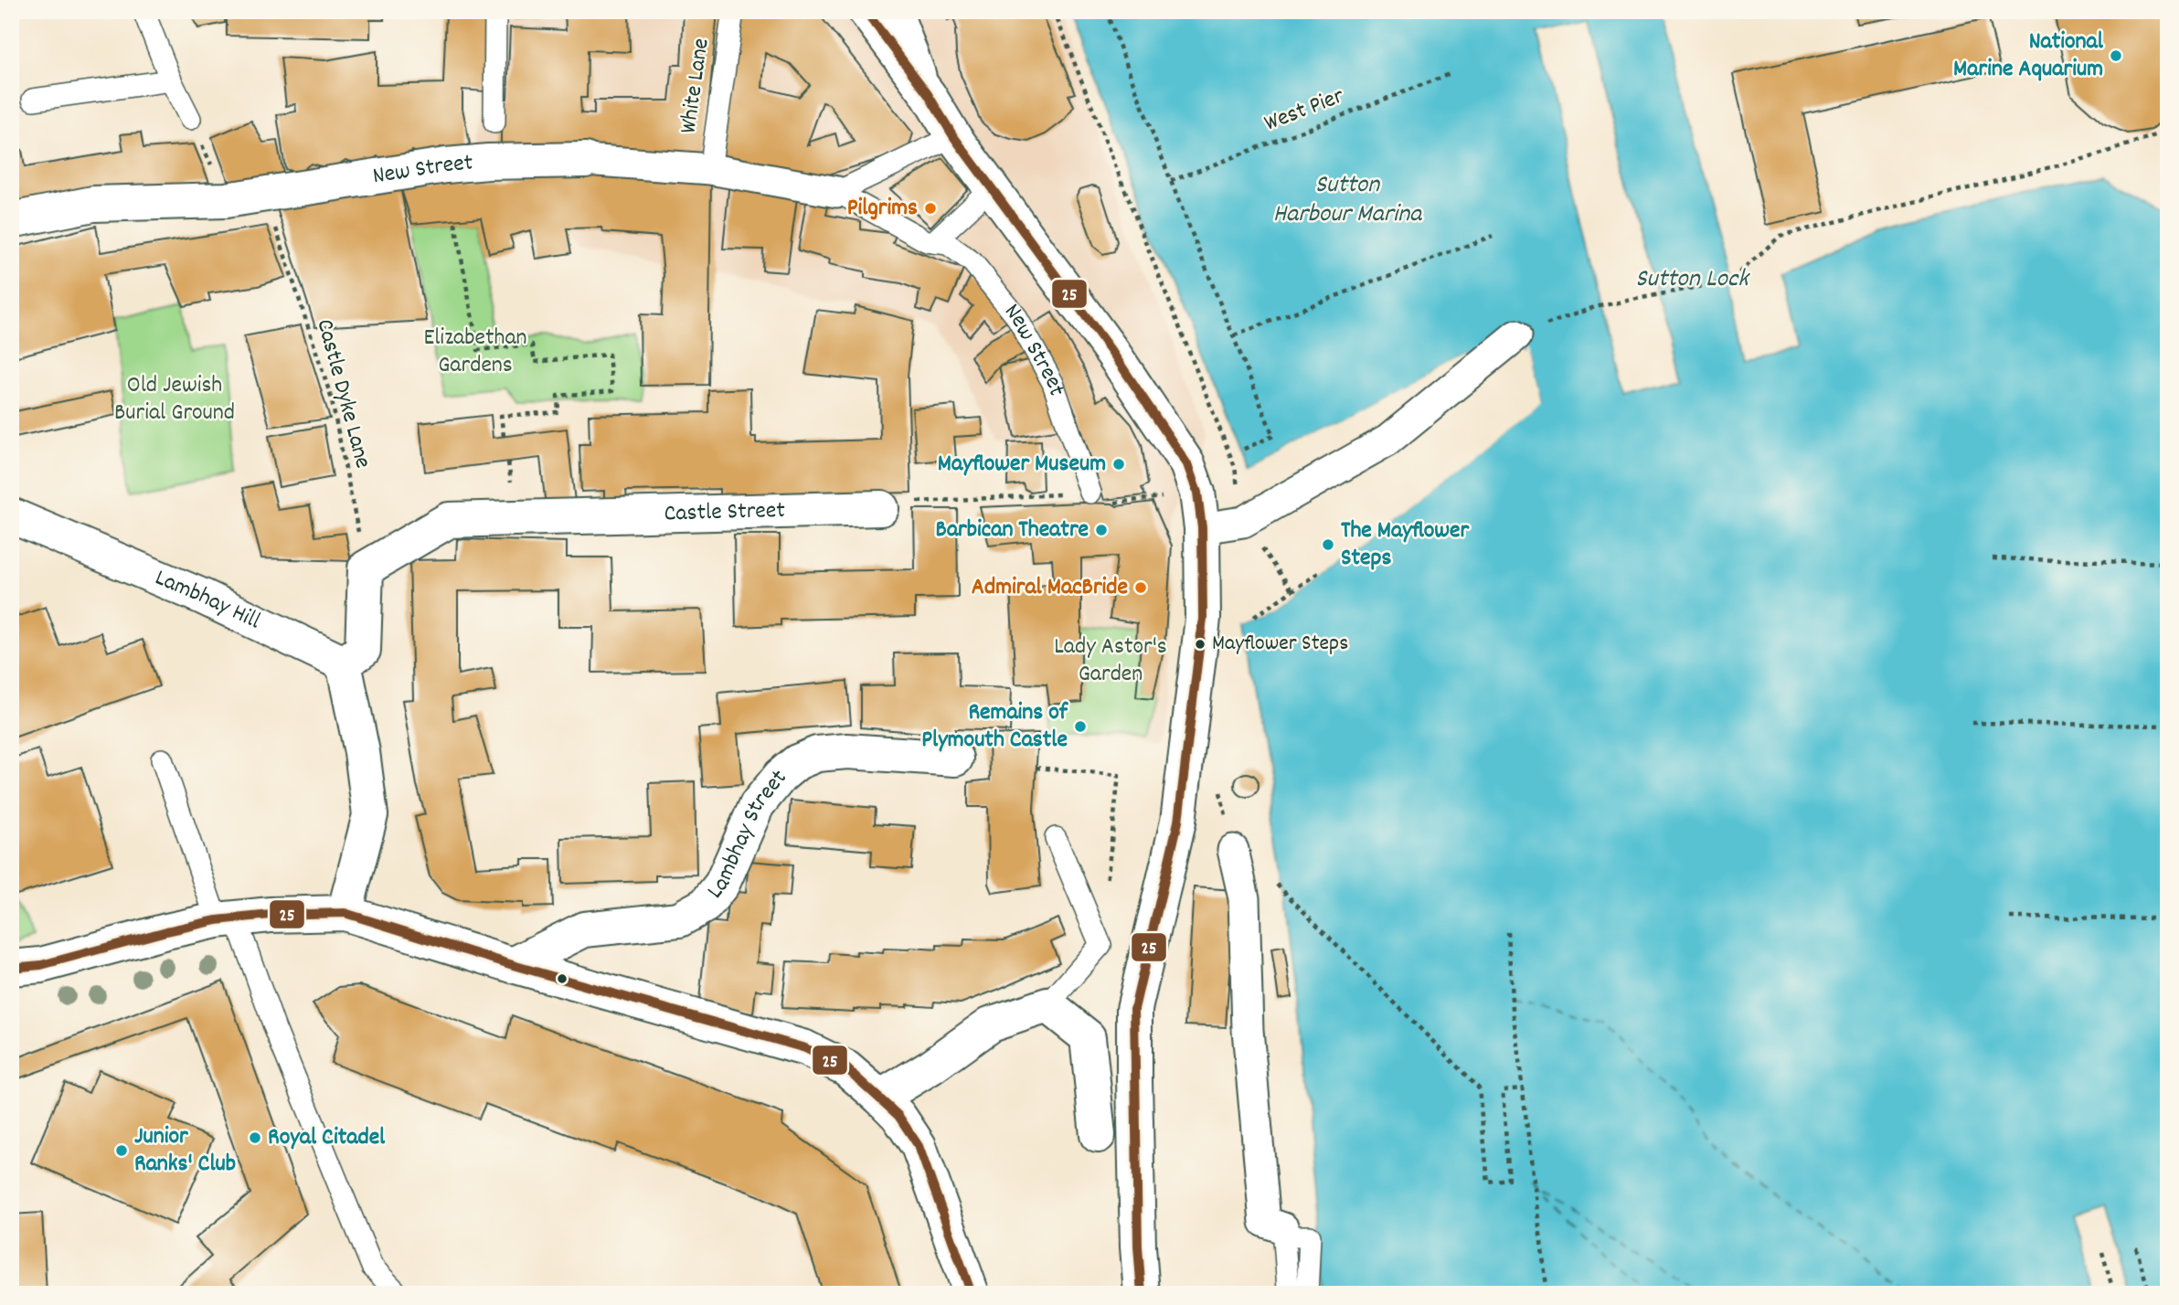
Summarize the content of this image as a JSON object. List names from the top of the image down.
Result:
{
  "streets": {
    "street": [
      "New Street",
      "Castle Street",
      "Lambhay Hill",
      "Lambhay Street"
    ],
    "lane": ["White Lane"],
    "path": ["West Pier", "Castle Dyke Lane"]
  },
  "crossings": [
    ["White Lane", "New Street"],
    ["Castle Dyke Lane", "Castle Street"],
    ["Castle Street", "Lambhay Hill"]
  ],
  "water": ["Sutton Harbour Marina", "Sutton Lock"],
  "parks": ["Elizabethan Gardens", "Old Jewish Burial Ground", "Lady Astor's Garden"],
  "places": [
    "National Marine Aquarium",
    "Pilgrims",
    "Mayflower Museum",
    "Barbican Theatre",
    "The Mayflower Steps",
    "Admiral MacBride",
    "Mayflower Steps",
    "Remains of Plymouth Castle",
    "Royal Citadel",
    "Junior Ranks' Club"
  ],
  "lines": ["transit line 25"]
}
